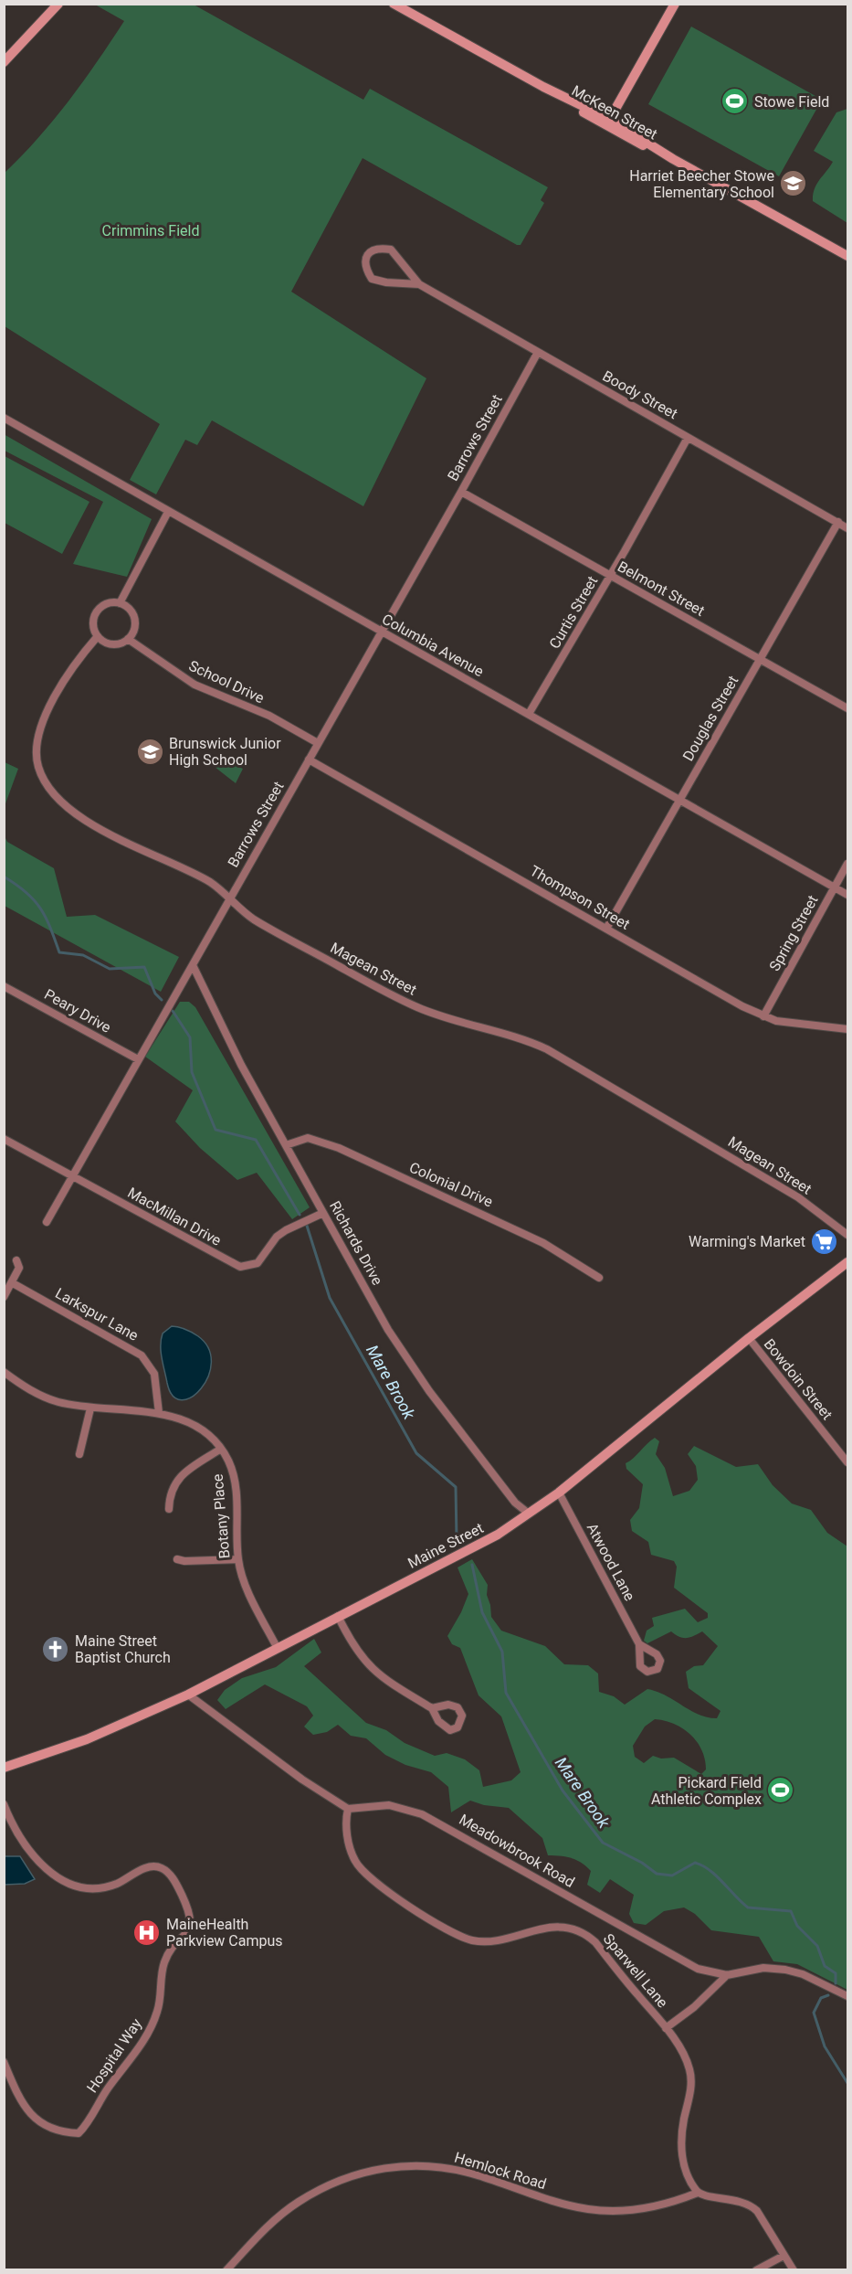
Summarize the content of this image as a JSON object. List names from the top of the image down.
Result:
{
  "streets": {
    "street": [
      "McKeen Street",
      "Boody Street",
      "Barrows Street",
      "Belmont Street",
      "Curtis Street",
      "Columbia Avenue",
      "School Drive",
      "Douglas Street",
      "Thompson Street",
      "Spring Street",
      "Magean Street",
      "Peary Drive",
      "Colonial Drive",
      "MacMillan Drive",
      "Richards Drive",
      "Larkspur Lane",
      "Bowdoin Street",
      "Botany Place",
      "Maine Street",
      "Atwood Lane",
      "Meadowbrook Road",
      "Sparwell Lane",
      "Hospital Way",
      "Hemlock Road"
    ]
  },
  "crossings": [
    ["Boody Street", "Barrows Street"],
    ["Boody Street", "Curtis Street"],
    ["Boody Street", "Douglas Street"],
    ["Barrows Street", "Belmont Street"],
    ["Barrows Street", "Columbia Avenue"],
    ["Barrows Street", "School Drive"],
    ["Barrows Street", "Thompson Street"],
    ["Barrows Street", "Magean Street"],
    ["Barrows Street", "Peary Drive"],
    ["Barrows Street", "MacMillan Drive"],
    ["Barrows Street", "Richards Drive"],
    ["Belmont Street", "Curtis Street"],
    ["Belmont Street", "Douglas Street"],
    ["Curtis Street", "Columbia Avenue"],
    ["Columbia Avenue", "Douglas Street"],
    ["Columbia Avenue", "Spring Street"],
    ["School Drive", "Magean Street"],
    ["Douglas Street", "Thompson Street"],
    ["Thompson Street", "Spring Street"],
    ["Colonial Drive", "Richards Drive"],
    ["MacMillan Drive", "Richards Drive"],
    ["Richards Drive", "Maine Street"],
    ["Larkspur Lane", "Botany Place"],
    ["Bowdoin Street", "Maine Street"],
    ["Botany Place", "Maine Street"],
    ["Maine Street", "Atwood Lane"],
    ["Meadowbrook Road", "Sparwell Lane"],
    ["Sparwell Lane", "Hemlock Road"]
  ],
  "water": ["Mare Brook"],
  "parks": ["Crimmins Field"],
  "places": {
    "sports": ["Stowe Field", "Pickard Field Athletic Complex"],
    "school or university": ["Harriet Beecher Stowe Elementary School", "Brunswick Junior High School"],
    "supermarket": ["Warming's Market"],
    "church": ["Maine Street Baptist Church"],
    "hospital": ["MaineHealth Parkview Campus"]
  }
}
